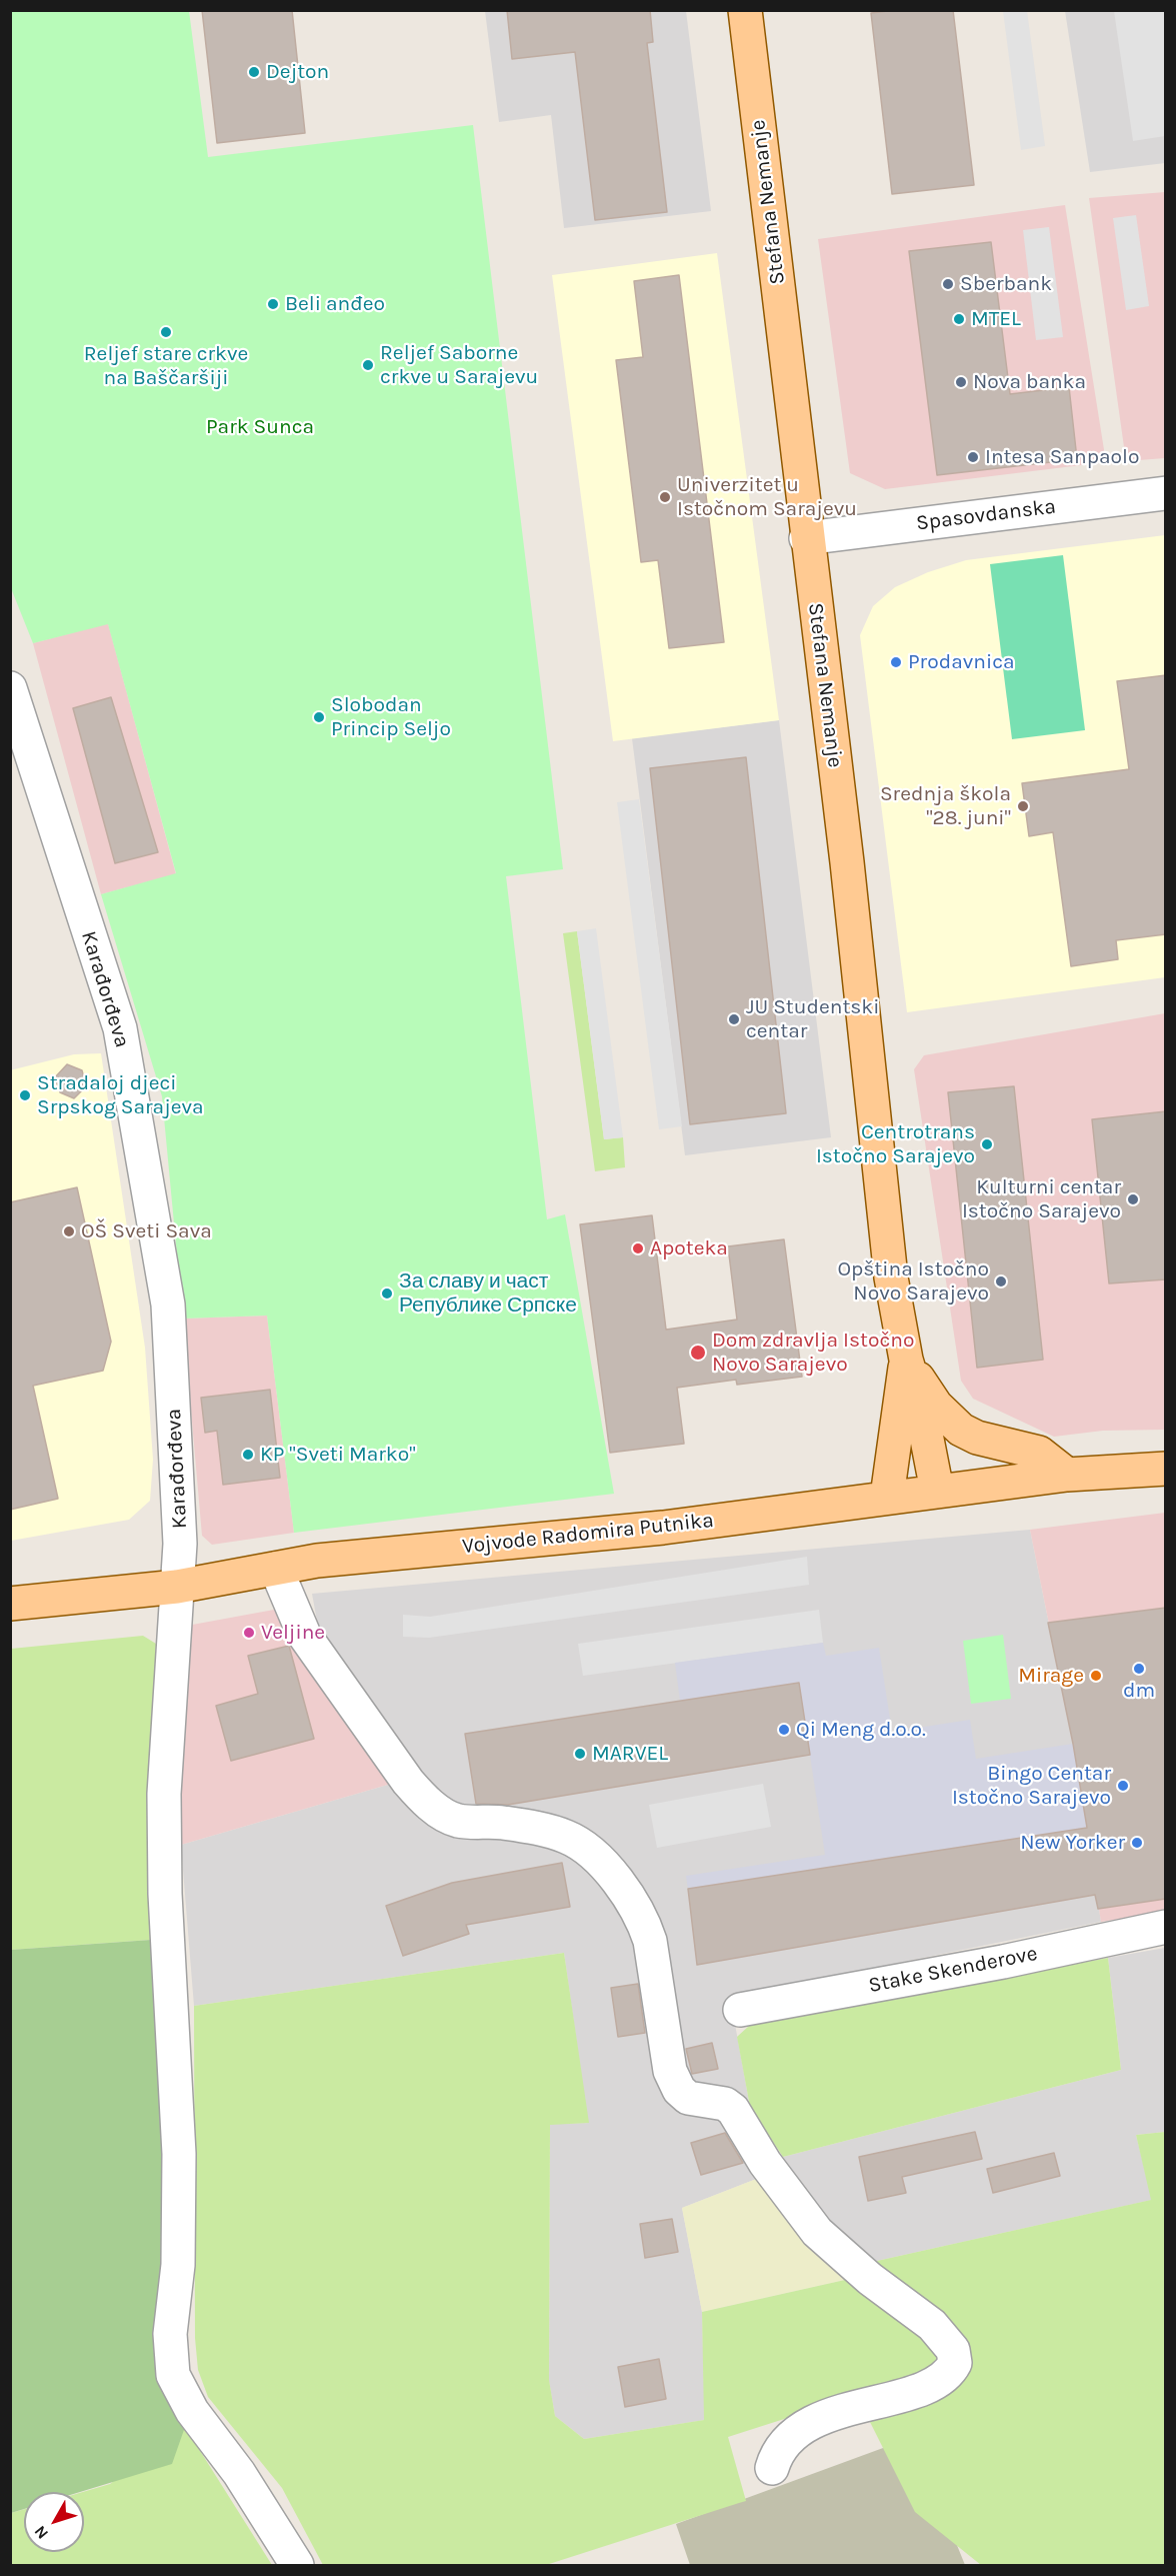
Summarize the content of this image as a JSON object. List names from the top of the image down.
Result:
{
  "streets": {
    "main road": ["Stefana Nemanje", "Vojvode Radomira Putnika"],
    "street": ["Spasovdanska", "Karađorđeva", "Stake Skenderove"]
  },
  "crossings": [
    ["Stefana Nemanje", "Spasovdanska"],
    ["Stefana Nemanje", "Vojvode Radomira Putnika"],
    ["Karađorđeva", "Vojvode Radomira Putnika"]
  ],
  "parks": ["Park Sunca"],
  "places": [
    "Dejton",
    "Sberbank",
    "Beli anđeo",
    "MTEL",
    "Reljef stare crkve na Baščaršiji",
    "Reljef Saborne crkve u Sarajevu",
    "Nova banka",
    "Intesa Sanpaolo",
    "Univerzitet u Istočnom Sarajevu",
    "Prodavnica",
    "Slobodan Princip Seljo",
    "Srednja škola \"28. juni\"",
    "JU Studentski centar",
    "Stradaloj djeci Srpskog Sarajeva",
    "Centrotrans Istočno Sarajevo",
    "Kulturni centar Istočno Sarajevo",
    "OŠ Sveti Sava",
    "Apoteka",
    "Opština Istočno Novo Sarajevo",
    "За славу и част Републике Српске",
    "Dom zdravlja Istočno Novo Sarajevo",
    "KP \"Sveti Marko\"",
    "Veljine",
    "dm",
    "Mirage",
    "Qi Meng d.o.o.",
    "MARVEL",
    "Bingo Centar Istočno Sarajevo",
    "New Yorker"
  ],
  "north": "bottom left"
}
